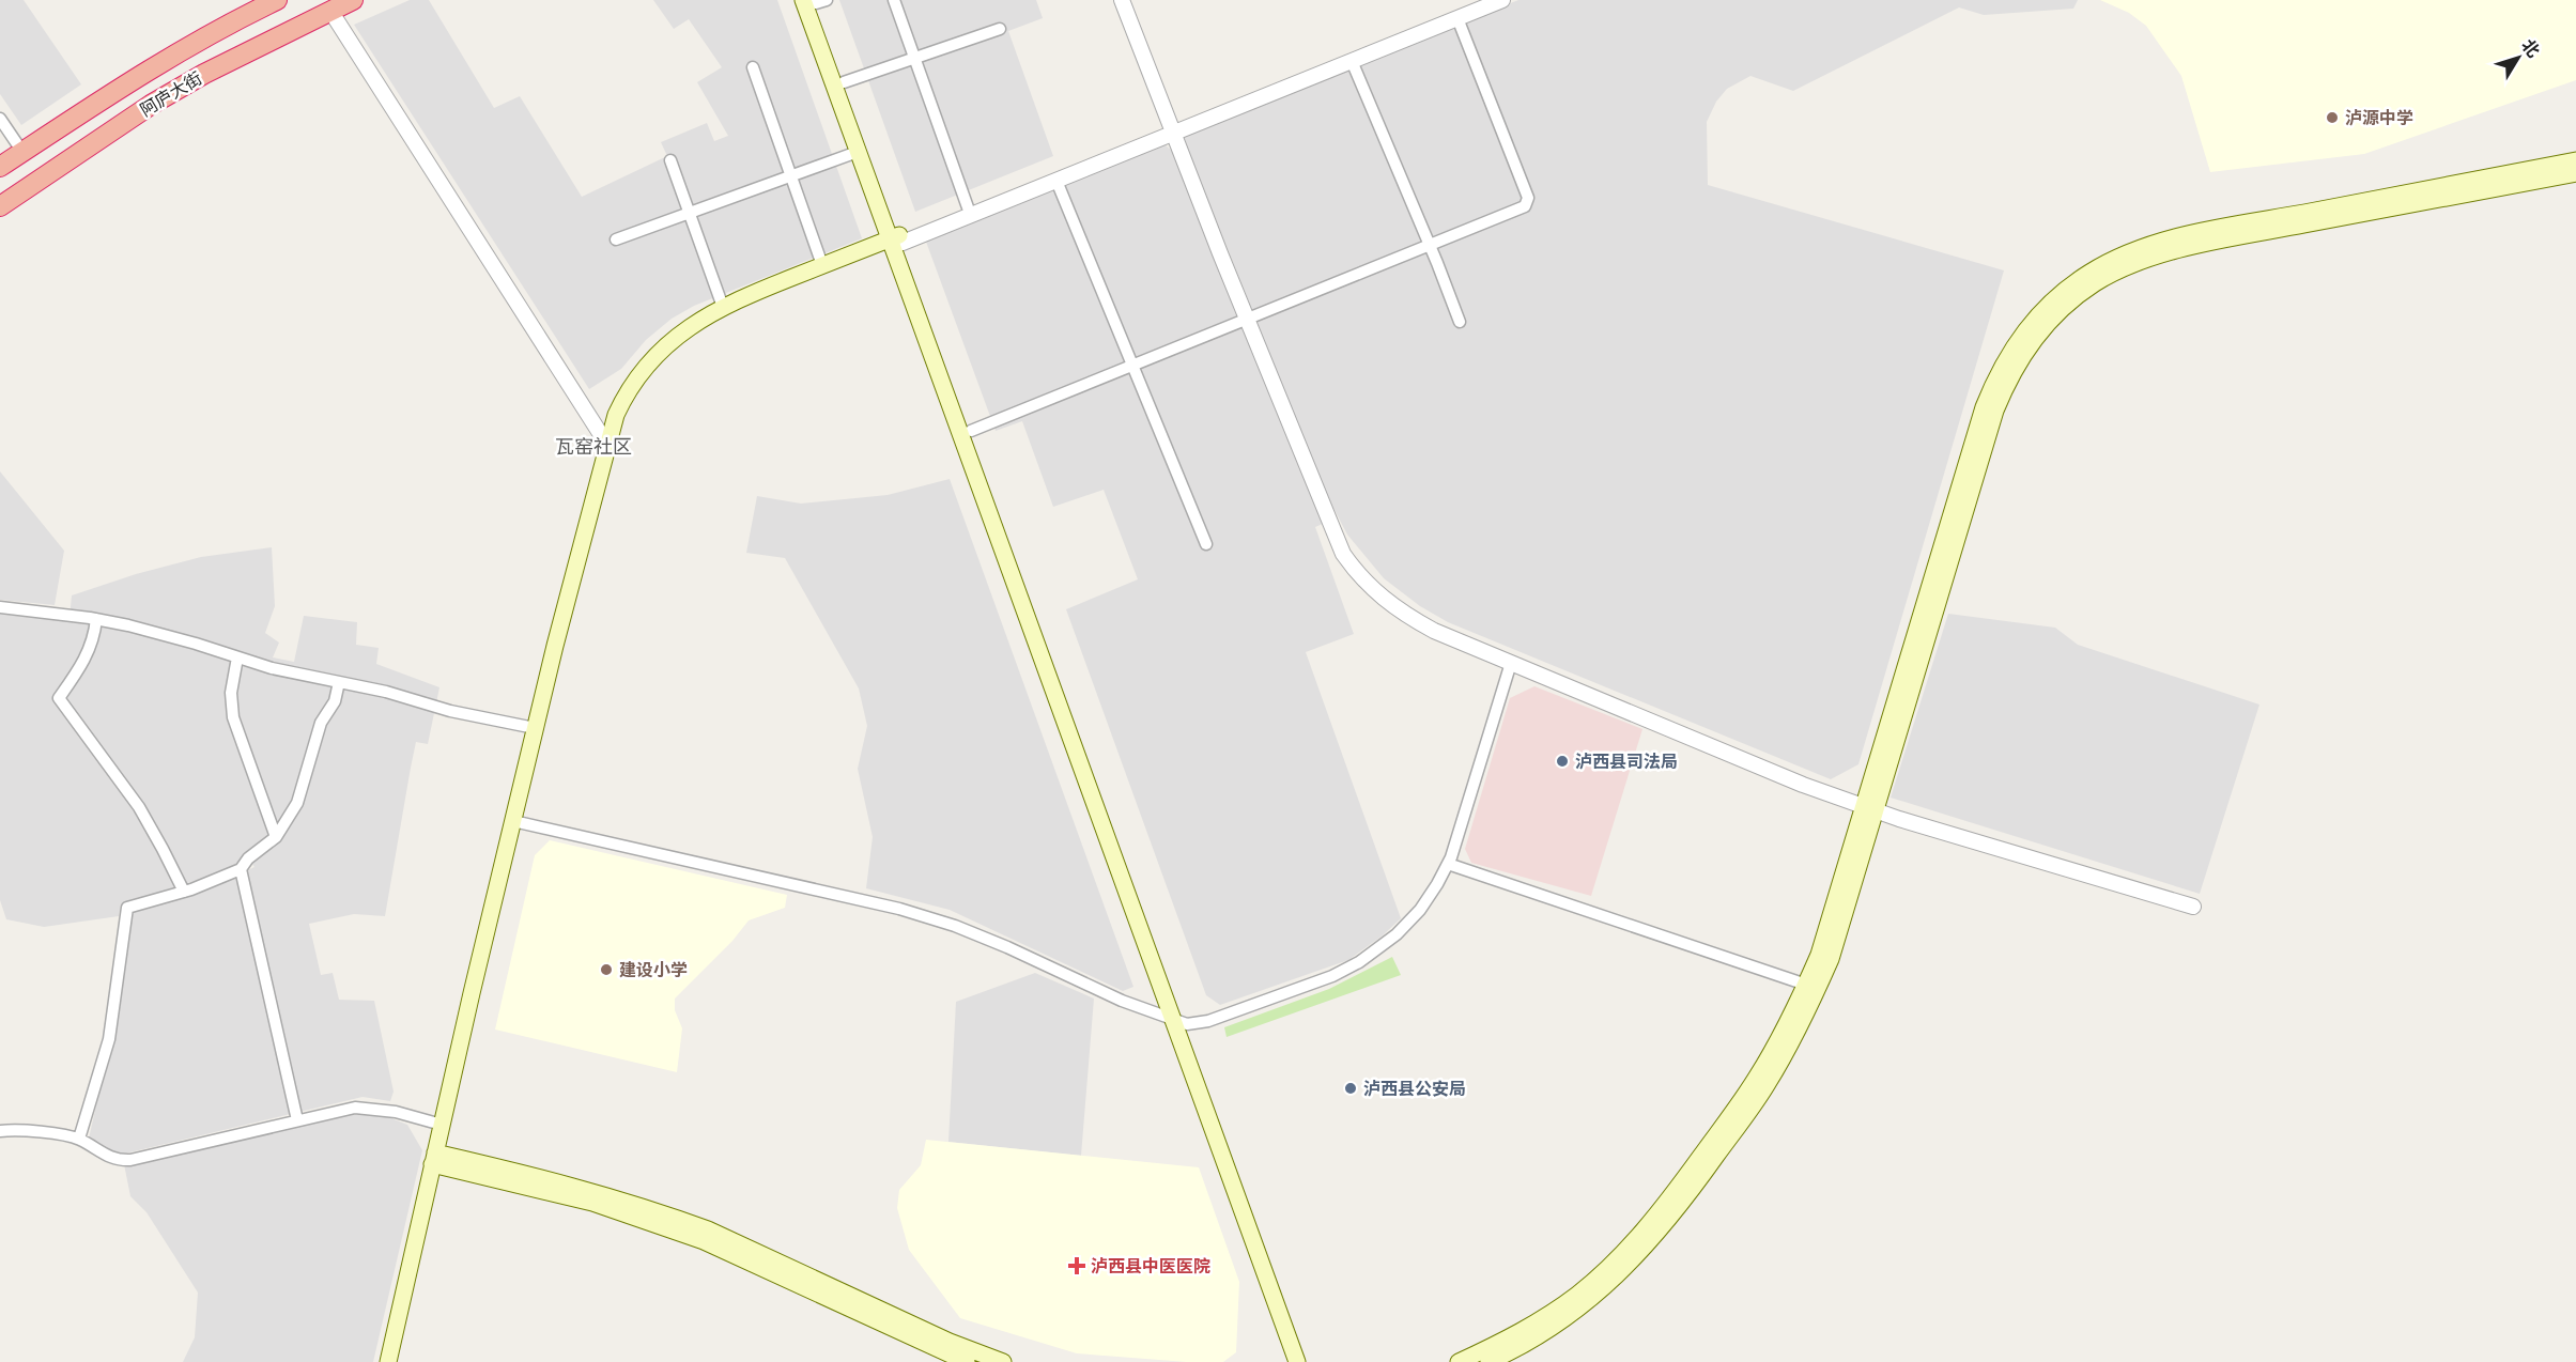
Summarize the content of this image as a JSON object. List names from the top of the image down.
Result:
{
  "streets": {
    "highway": ["阿庐大街"]
  },
  "districts": ["瓦窑社区"],
  "places": {
    "other": [
      "泸源中学",
      "泸西县司法局",
      "建设小学",
      "泸西县公安局"
    ],
    "health": ["泸西县中医医院"]
  },
  "north": "top right"
}
